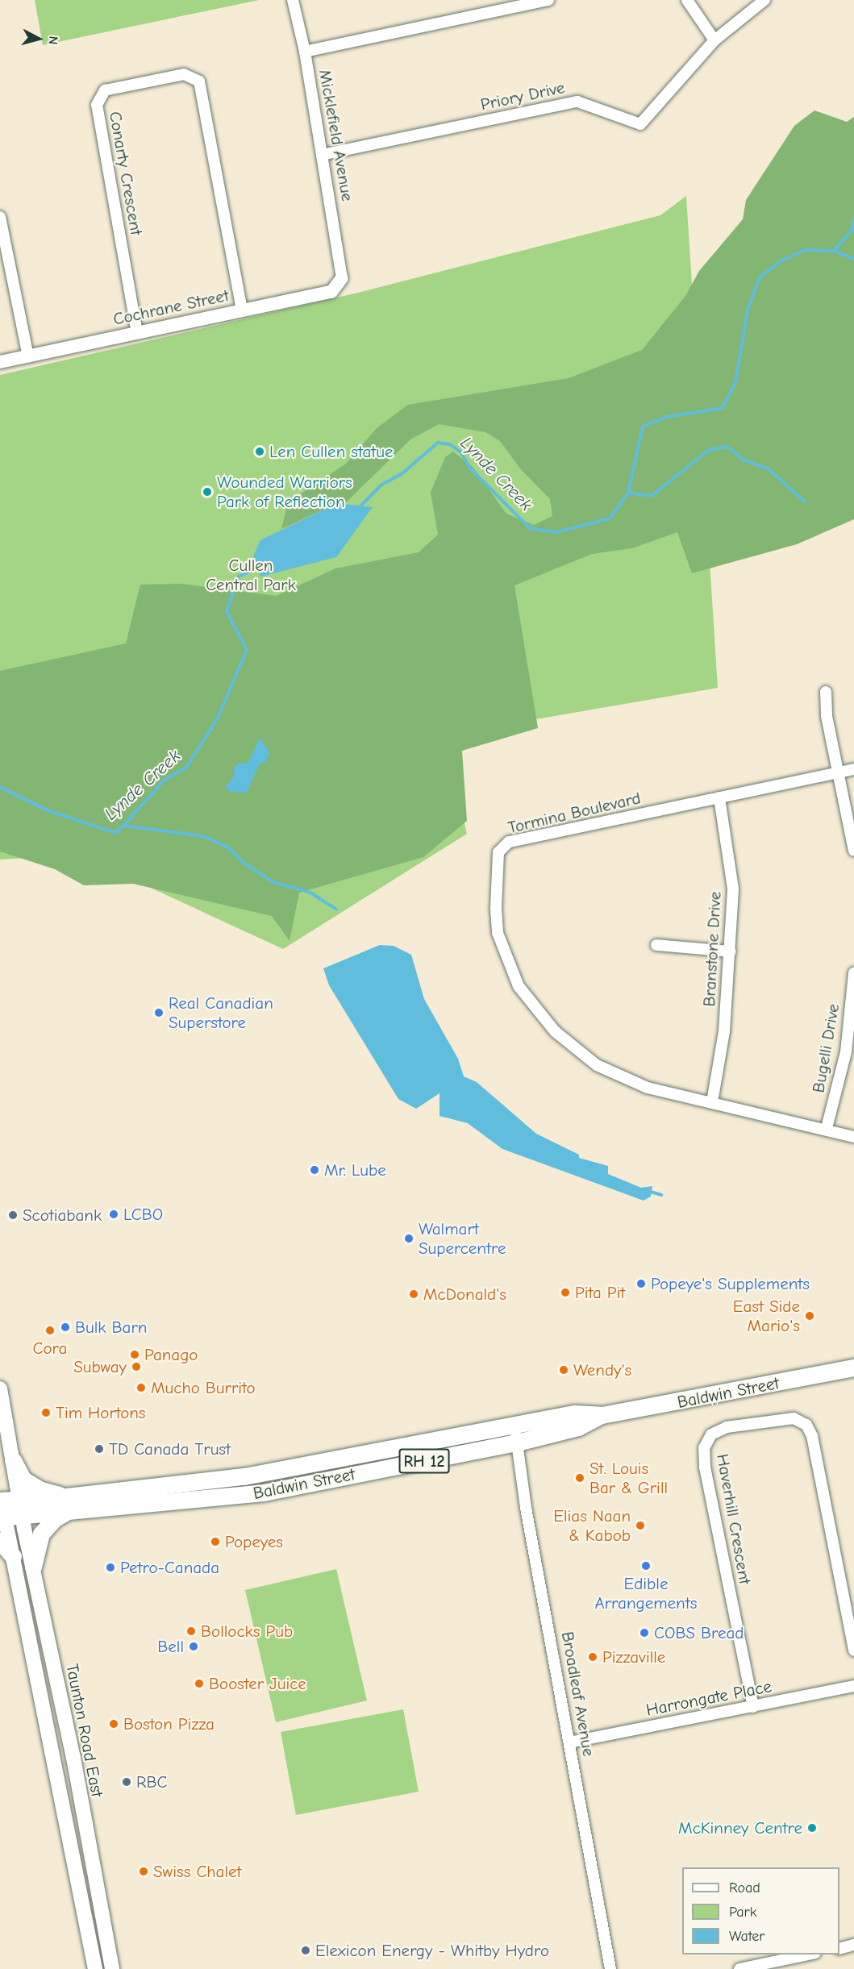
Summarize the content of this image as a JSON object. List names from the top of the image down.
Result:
{
  "streets": {
    "main road": ["Baldwin Street", "RH 12", "Taunton Road East"],
    "street": [
      "Priory Drive",
      "Micklefield Avenue",
      "Conarty Crescent",
      "Cochrane Street",
      "Tormina Boulevard",
      "Branstone Drive",
      "Bugelli Drive",
      "Haverhill Crescent",
      "Broadleaf Avenue",
      "Harrongate Place"
    ]
  },
  "crossings": [
    ["Priory Drive", "Micklefield Avenue"],
    ["Micklefield Avenue", "Cochrane Street"],
    ["Conarty Crescent", "Cochrane Street"],
    ["Tormina Boulevard", "Branstone Drive"],
    ["Tormina Boulevard", "Bugelli Drive"],
    ["Baldwin Street", "Broadleaf Avenue"],
    ["Baldwin Street", "Taunton Road East"],
    ["Haverhill Crescent", "Harrongate Place"],
    ["Broadleaf Avenue", "Harrongate Place"]
  ],
  "water": ["Lynde Creek"],
  "parks": ["Cullen Central Park"],
  "places": [
    "Len Cullen statue",
    "Wounded Warriors Park of Reflection",
    "Real Canadian Superstore",
    "Mr. Lube",
    "LCBO",
    "Scotiabank",
    "Walmart Supercentre",
    "Popeye's Supplements",
    "Pita Pit",
    "McDonald's",
    "East Side Mario's",
    "Bulk Barn",
    "Cora",
    "Panago",
    "Subway",
    "Wendy's",
    "Mucho Burrito",
    "Tim Hortons",
    "TD Canada Trust",
    "St. Louis Bar & Grill",
    "Elias Naan & Kabob",
    "Popeyes",
    "Edible Arrangements",
    "Petro-Canada",
    "Bollocks Pub",
    "COBS Bread",
    "Bell",
    "Pizzaville",
    "Booster Juice",
    "Boston Pizza",
    "RBC",
    "McKinney Centre",
    "Swiss Chalet",
    "Elexicon Energy - Whitby Hydro"
  ],
  "legend": ["Road", "Park", "Water"],
  "north": "right"
}
